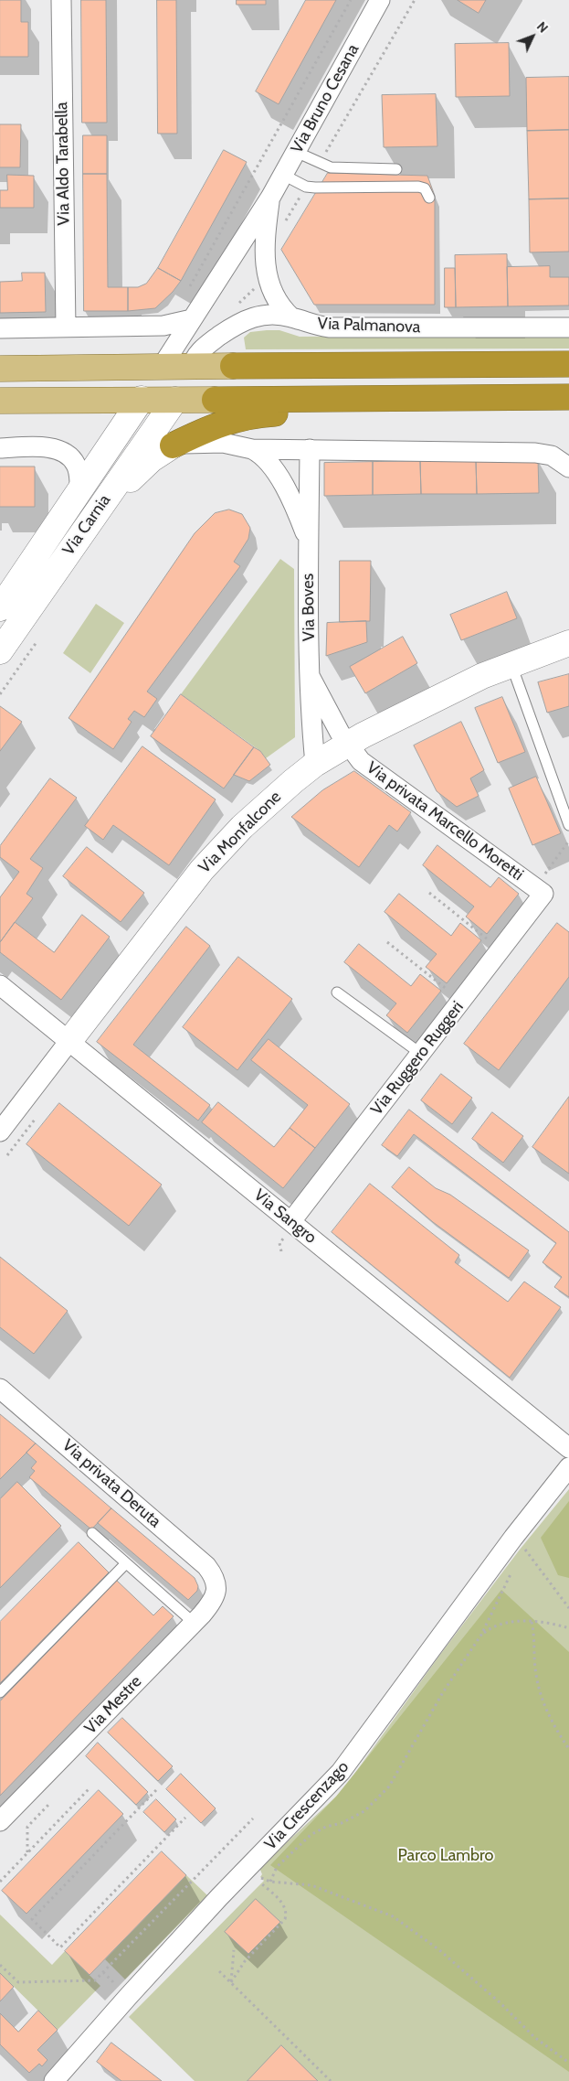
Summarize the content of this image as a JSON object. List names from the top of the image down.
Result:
{
  "streets": {
    "main road": ["Via Palmanova"],
    "street": [
      "Via Bruno Cesana",
      "Via Aldo Tarabella",
      "Via Carnia",
      "Via Boves",
      "Via privata Marcello Moretti",
      "Via Monfalcone",
      "Via Ruggero Ruggeri",
      "Via Sangro",
      "Via privata Deruta",
      "Via Mestre",
      "Via Crescenzago"
    ]
  },
  "crossings": [
    ["Via Bruno Cesana", "Via Palmanova"],
    ["Via Palmanova", "Via Carnia"],
    ["Via Boves", "Via privata Marcello Moretti"],
    ["Via Boves", "Via Monfalcone"],
    ["Via privata Marcello Moretti", "Via Monfalcone"],
    ["Via privata Marcello Moretti", "Via Ruggero Ruggeri"],
    ["Via Monfalcone", "Via Sangro"],
    ["Via Ruggero Ruggeri", "Via Sangro"],
    ["Via privata Deruta", "Via Mestre"]
  ],
  "parks": ["Parco Lambro"],
  "north": "top right"
}
